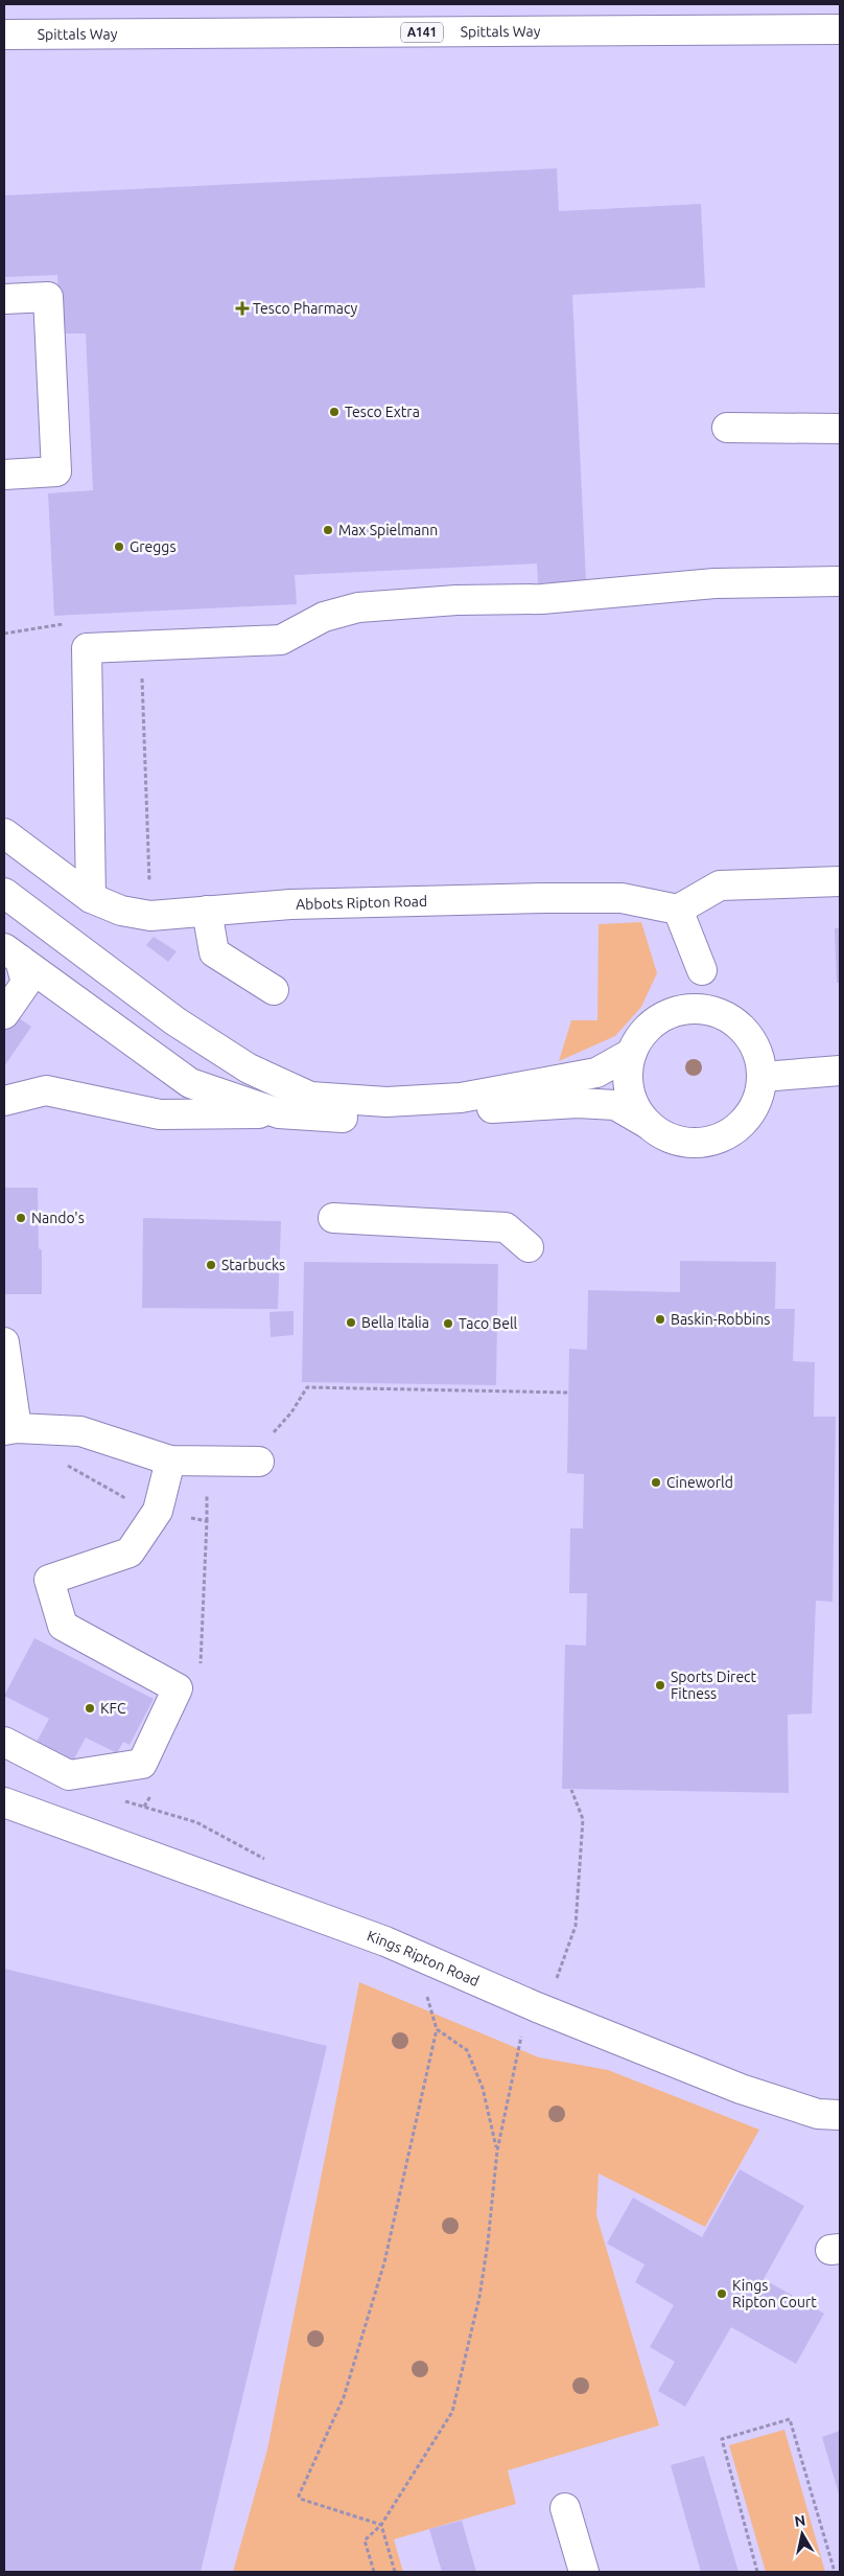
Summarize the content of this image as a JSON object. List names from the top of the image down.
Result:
{
  "streets": {
    "main road": [
      "A141",
      "Spittals Way",
      "Abbots Ripton Road",
      "Kings Ripton Road"
    ]
  },
  "places": {
    "health": ["Tesco Pharmacy"],
    "other": [
      "Tesco Extra",
      "Max Spielmann",
      "Greggs",
      "Nando's",
      "Starbucks",
      "Baskin-Robbins",
      "Bella Italia",
      "Taco Bell",
      "Cineworld",
      "Sports Direct Fitness",
      "KFC",
      "Kings Ripton Court"
    ]
  },
  "north": "top"
}
